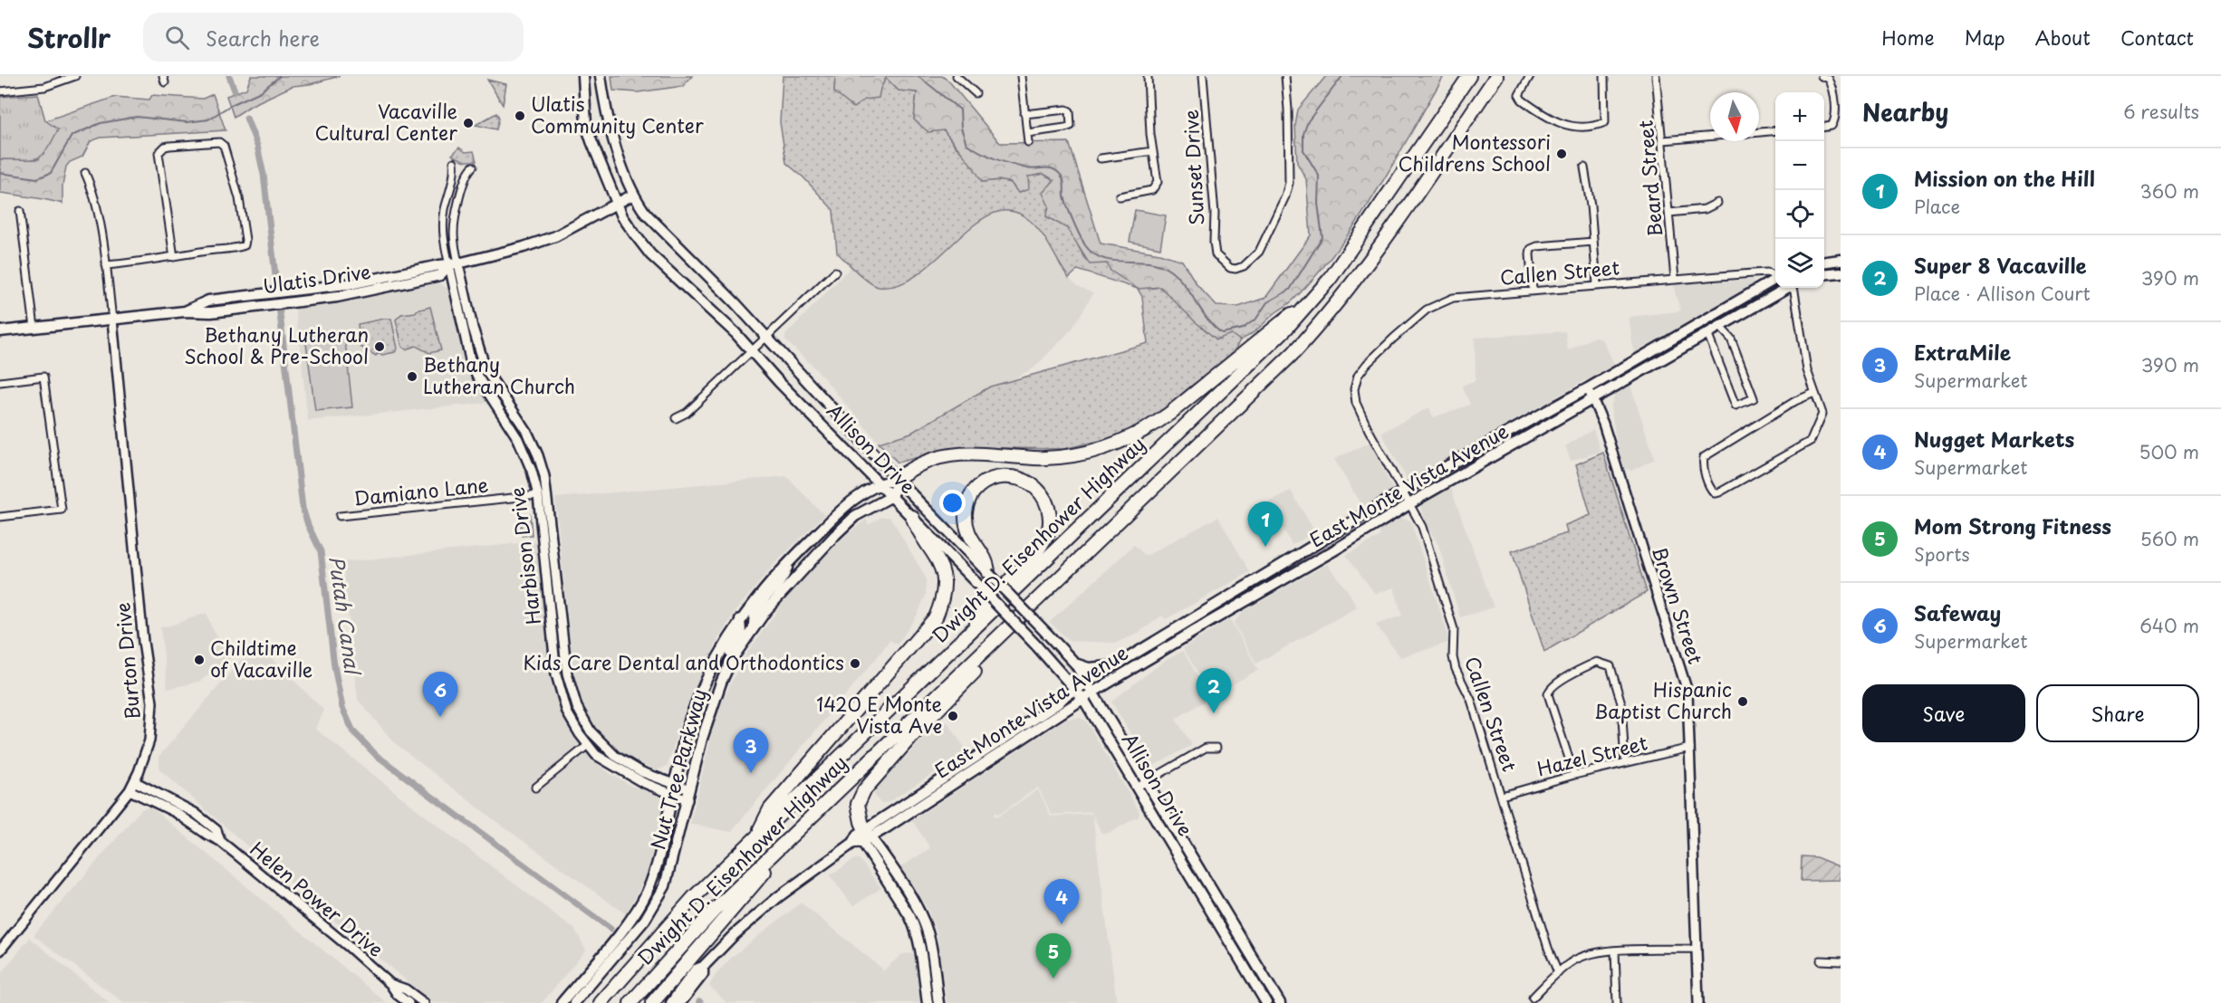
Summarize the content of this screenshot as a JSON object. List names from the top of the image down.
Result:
{
  "streets": {
    "highway": ["Dwight D. Eisenhower Highway"],
    "main road": [
      "Ulatis Drive",
      "Allison Drive",
      "East Monte Vista Avenue",
      "Nut Tree Parkway"
    ],
    "street": [
      "Sunset Drive",
      "Beard Street",
      "Callen Street",
      "Damiano Lane",
      "Harbison Drive",
      "Brown Street",
      "Burton Drive",
      "Hazel Street",
      "Helen Power Drive"
    ]
  },
  "crossings": [
    ["Beard Street", "Callen Street"],
    ["Callen Street", "East Monte Vista Avenue"],
    ["Callen Street", "Hazel Street"],
    ["Ulatis Drive", "Allison Drive"],
    ["Ulatis Drive", "Harbison Drive"],
    ["Ulatis Drive", "Burton Drive"],
    ["Allison Drive", "East Monte Vista Avenue"],
    ["Allison Drive", "Nut Tree Parkway"],
    ["East Monte Vista Avenue", "Brown Street"],
    ["Damiano Lane", "Harbison Drive"],
    ["Harbison Drive", "Nut Tree Parkway"],
    ["Brown Street", "Hazel Street"],
    ["Burton Drive", "Helen Power Drive"]
  ],
  "water": ["Putah Canal"],
  "places": [
    "Ulatis Community Center",
    "Vacaville Cultural Center",
    "Montessori Childrens School",
    "Bethany Lutheran School & Pre-School",
    "Bethany Lutheran Church",
    "Childtime of Vacaville",
    "Kids Care Dental and Orthodontics",
    "Hispanic Baptist Church",
    "1420 E Monte Vista Ave"
  ],
  "north": "bottom",
  "page": {
    "header": "Strollr",
    "search": "Search here",
    "nav": [
      "Home",
      "Map",
      "About",
      "Contact"
    ],
    "heading": ["Nearby", "6 results"],
    "map_buttons": ["+", "−"],
    "list": [
      {
        "mark": "1",
        "name": "Mission on the Hill",
        "note": "Place",
        "value": "360 m"
      },
      {
        "mark": "2",
        "name": "Super 8 Vacaville",
        "note": "Place · Allison Court",
        "value": "390 m"
      },
      {
        "mark": "3",
        "name": "ExtraMile",
        "note": "Supermarket",
        "value": "390 m"
      },
      {
        "mark": "4",
        "name": "Nugget Markets",
        "note": "Supermarket",
        "value": "500 m"
      },
      {
        "mark": "5",
        "name": "Mom Strong Fitness",
        "note": "Sports",
        "value": "560 m"
      },
      {
        "mark": "6",
        "name": "Safeway",
        "note": "Supermarket",
        "value": "640 m"
      }
    ],
    "pins": [
      "1",
      "2",
      "6",
      "3",
      "4",
      "5"
    ],
    "buttons": ["Save", "Share"]
  }
}
